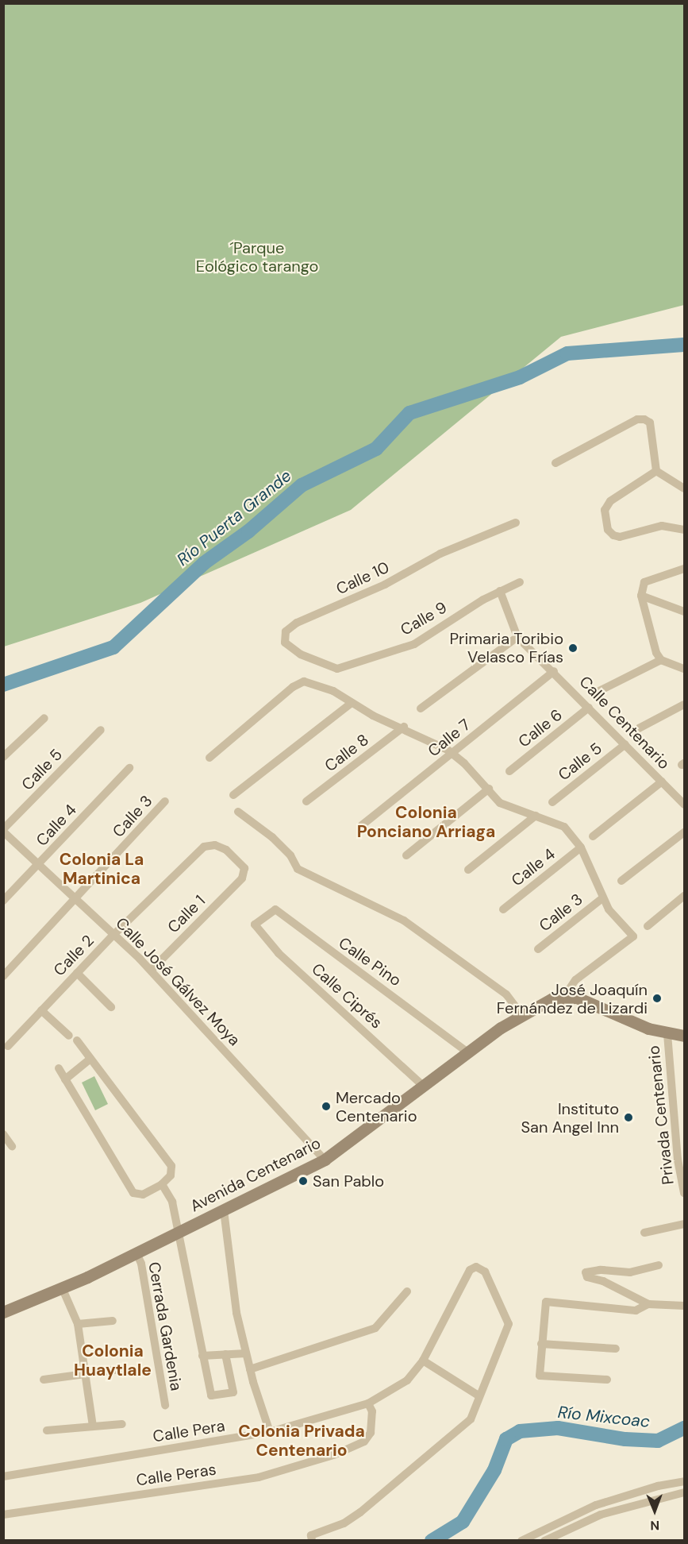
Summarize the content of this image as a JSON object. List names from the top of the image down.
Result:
{
  "streets": {
    "main road": ["Avenida Centenario"],
    "street": [
      "Calle 10",
      "Calle 9",
      "Calle Centenario",
      "Calle 6",
      "Calle 7",
      "Calle 8",
      "Calle 5",
      "Calle 3",
      "Calle 4",
      "Calle 1",
      "Calle 2",
      "Calle Pino",
      "Calle José Gálvez Moya",
      "Calle Ciprés",
      "Privada Centenario",
      "Cerrada Gardenia",
      "Calle Pera",
      "Calle Peras"
    ]
  },
  "crossings": [
    ["Calle 10", "Calle 9"],
    ["Calle 9", "Calle Centenario"],
    ["Calle Centenario", "Calle 6"],
    ["Calle Centenario", "Calle 7"],
    ["Calle Centenario", "Calle 5"],
    ["Calle 5", "Calle José Gálvez Moya"],
    ["Calle 3", "Calle José Gálvez Moya"],
    ["Calle 4", "Calle José Gálvez Moya"],
    ["Calle 1", "Calle 2"],
    ["Calle 1", "Calle José Gálvez Moya"],
    ["Calle 2", "Calle José Gálvez Moya"],
    ["Calle Pino", "Calle Ciprés"],
    ["Calle Pino", "Avenida Centenario"],
    ["Calle José Gálvez Moya", "Avenida Centenario"],
    ["Calle Ciprés", "Avenida Centenario"],
    ["Privada Centenario", "Avenida Centenario"],
    ["Avenida Centenario", "Cerrada Gardenia"],
    ["Calle Pera", "Calle Peras"]
  ],
  "districts": [
    "Colonia Ponciano Arriaga",
    "Colonia La Martinica",
    "Colonia Huaytlale",
    "Colonia Privada Centenario"
  ],
  "water": ["Río Puerta Grande", "Río Mixcoac"],
  "parks": ["´Parque Eológico tarango"],
  "places": [
    "Primaria Toribio Velasco Frías",
    "José Joaquín Fernández de Lizardi",
    "Mercado Centenario",
    "Instituto San Angel Inn",
    "San Pablo"
  ],
  "north": "bottom"
}
